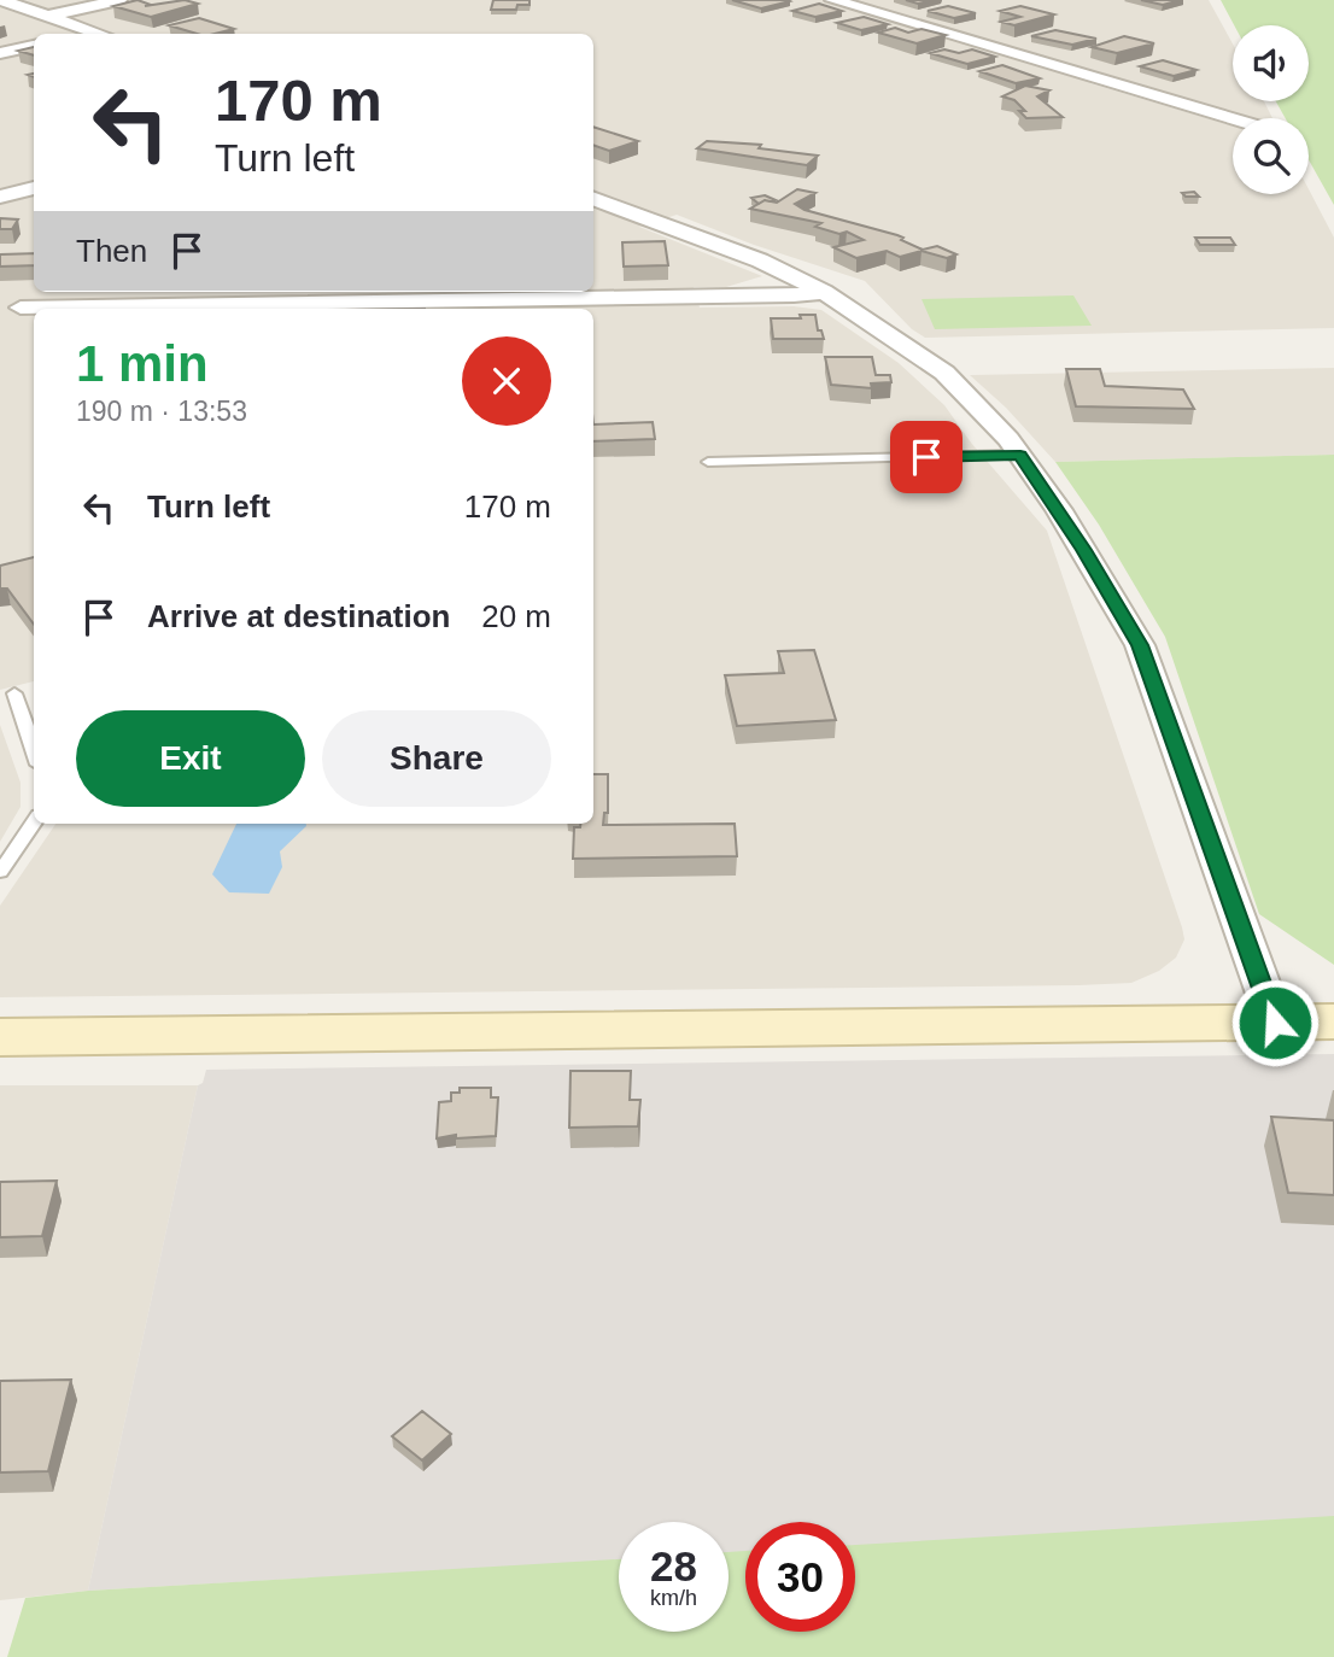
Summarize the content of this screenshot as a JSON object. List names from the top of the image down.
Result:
{
  "page": {
    "turn": ["170 m", "Turn left"],
    "then": "Then",
    "heading": ["1 min", "190 m · 13:53"],
    "list": [
      {
        "name": "Turn left",
        "value": "170 m"
      },
      {
        "name": "Arrive at destination",
        "value": "20 m"
      }
    ],
    "buttons": ["Exit", "Share"],
    "speed": "28 km/h",
    "limit": "30"
  }
}
